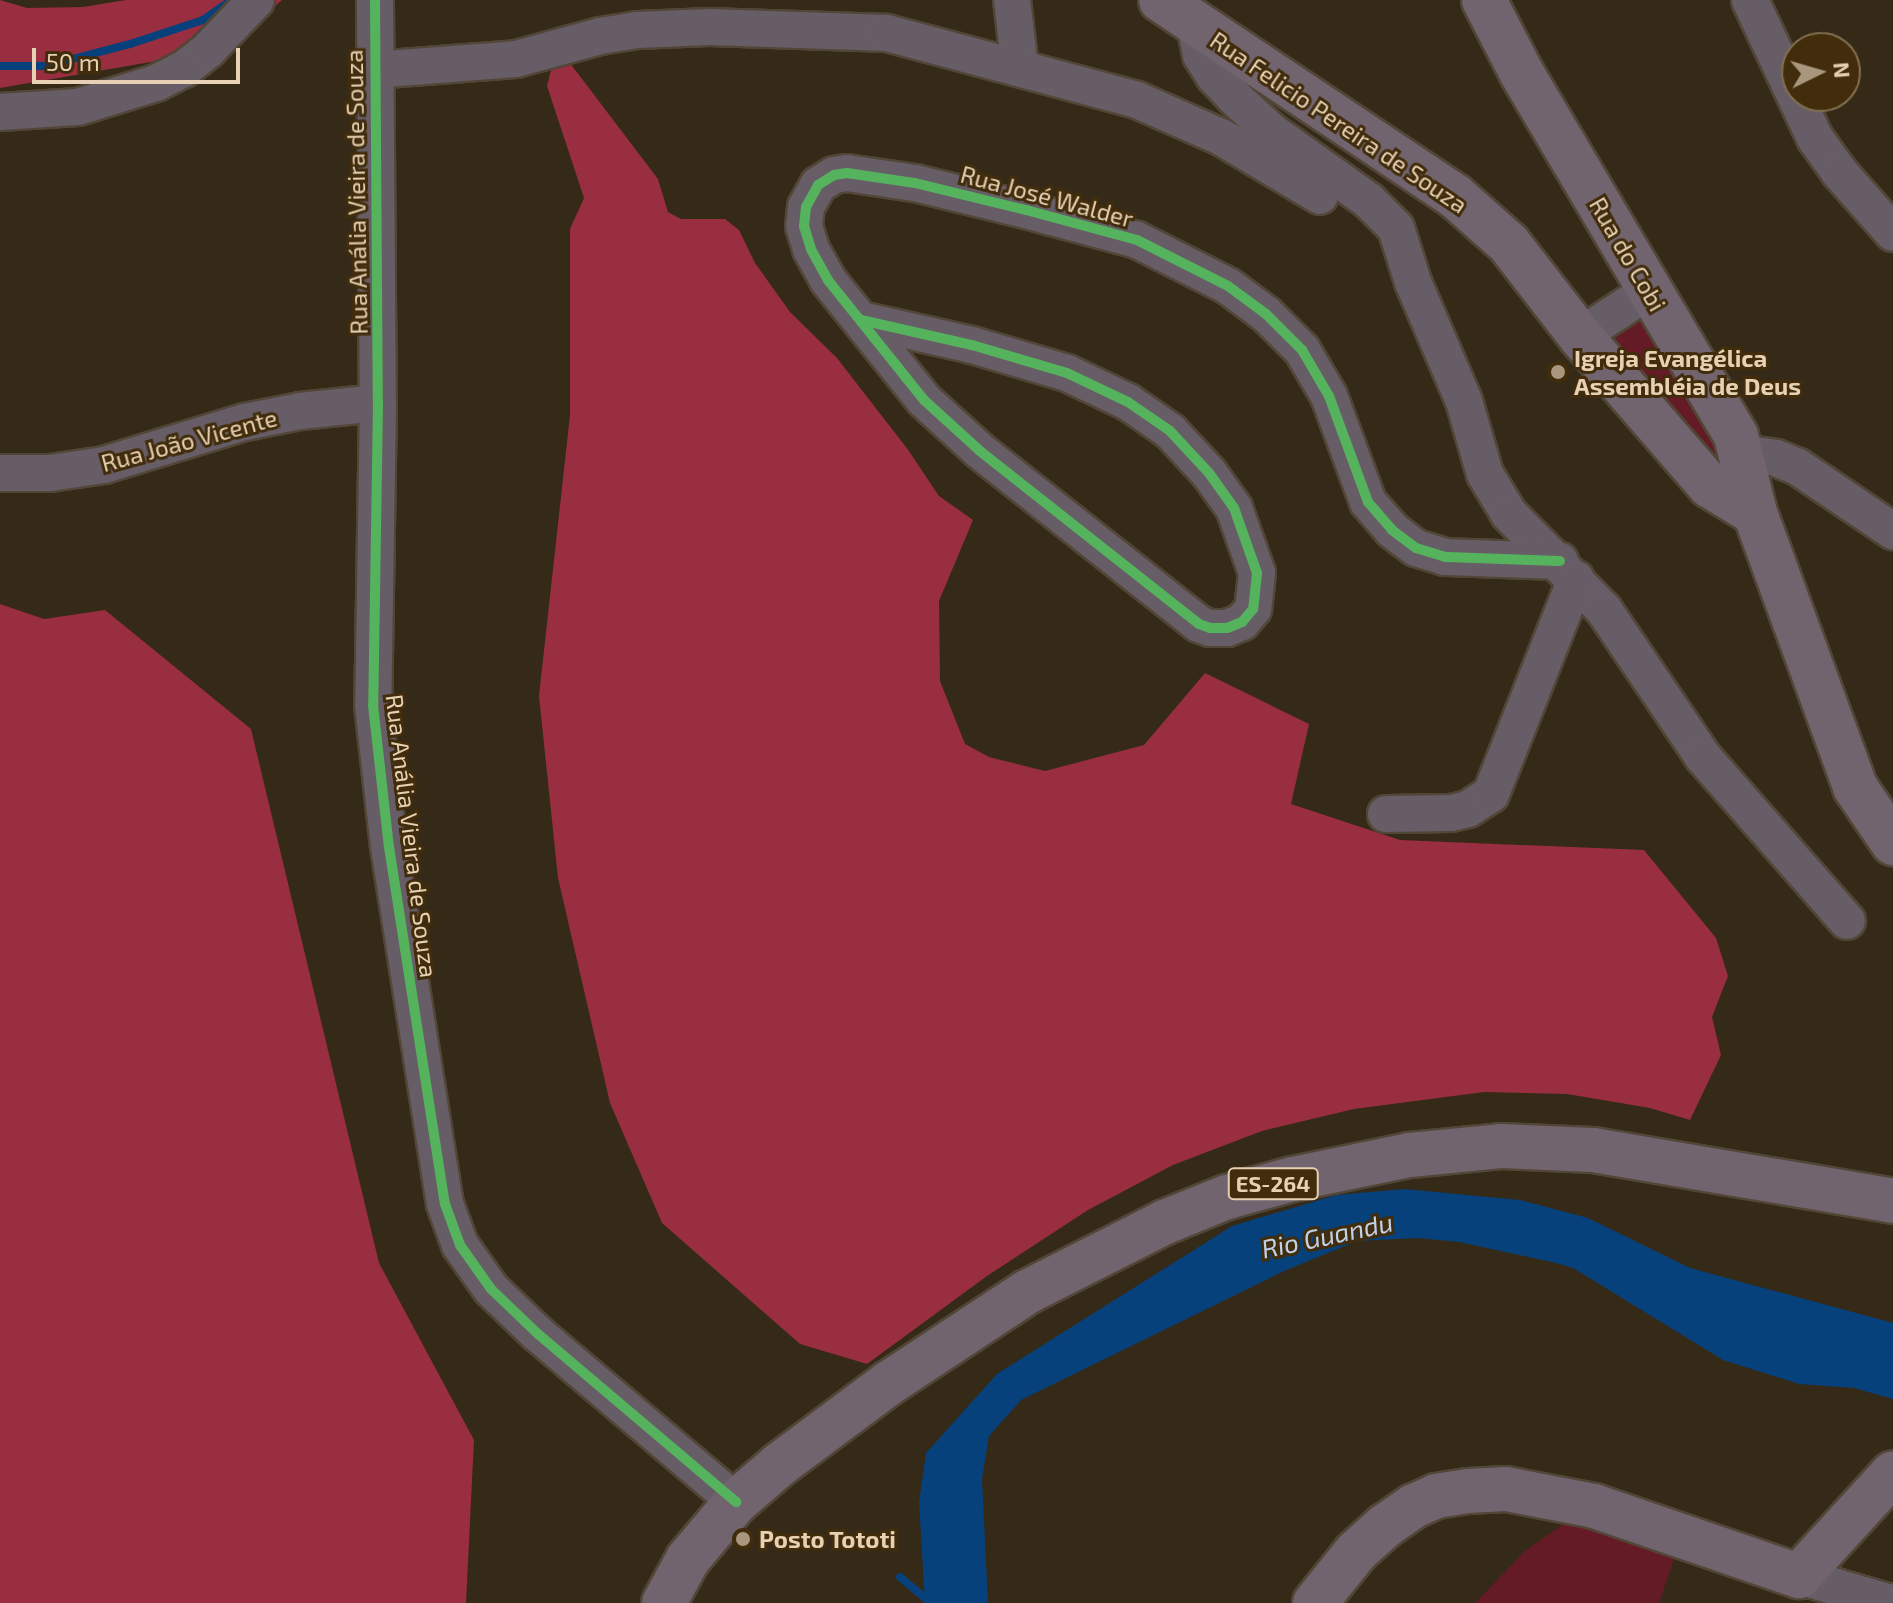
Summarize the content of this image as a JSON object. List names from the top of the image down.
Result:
{
  "streets": {
    "main road": ["Rua Felicio Pereira de Souza", "Rua do Cobi", "ES-264"],
    "street": ["Rua Anália Vieira de Souza", "Rua José Walder", "Rua João Vicente"]
  },
  "crossings": [
    ["Rua Felicio Pereira de Souza", "Rua do Cobi"],
    ["Rua Anália Vieira de Souza", "Rua João Vicente"],
    ["Rua Anália Vieira de Souza", "ES-264"]
  ],
  "water": ["Rio Guandu"],
  "places": ["Igreja Evangélica Assembléia de Deus", "Posto Tototi"],
  "scale_bar": "50 m",
  "north": "right"
}
